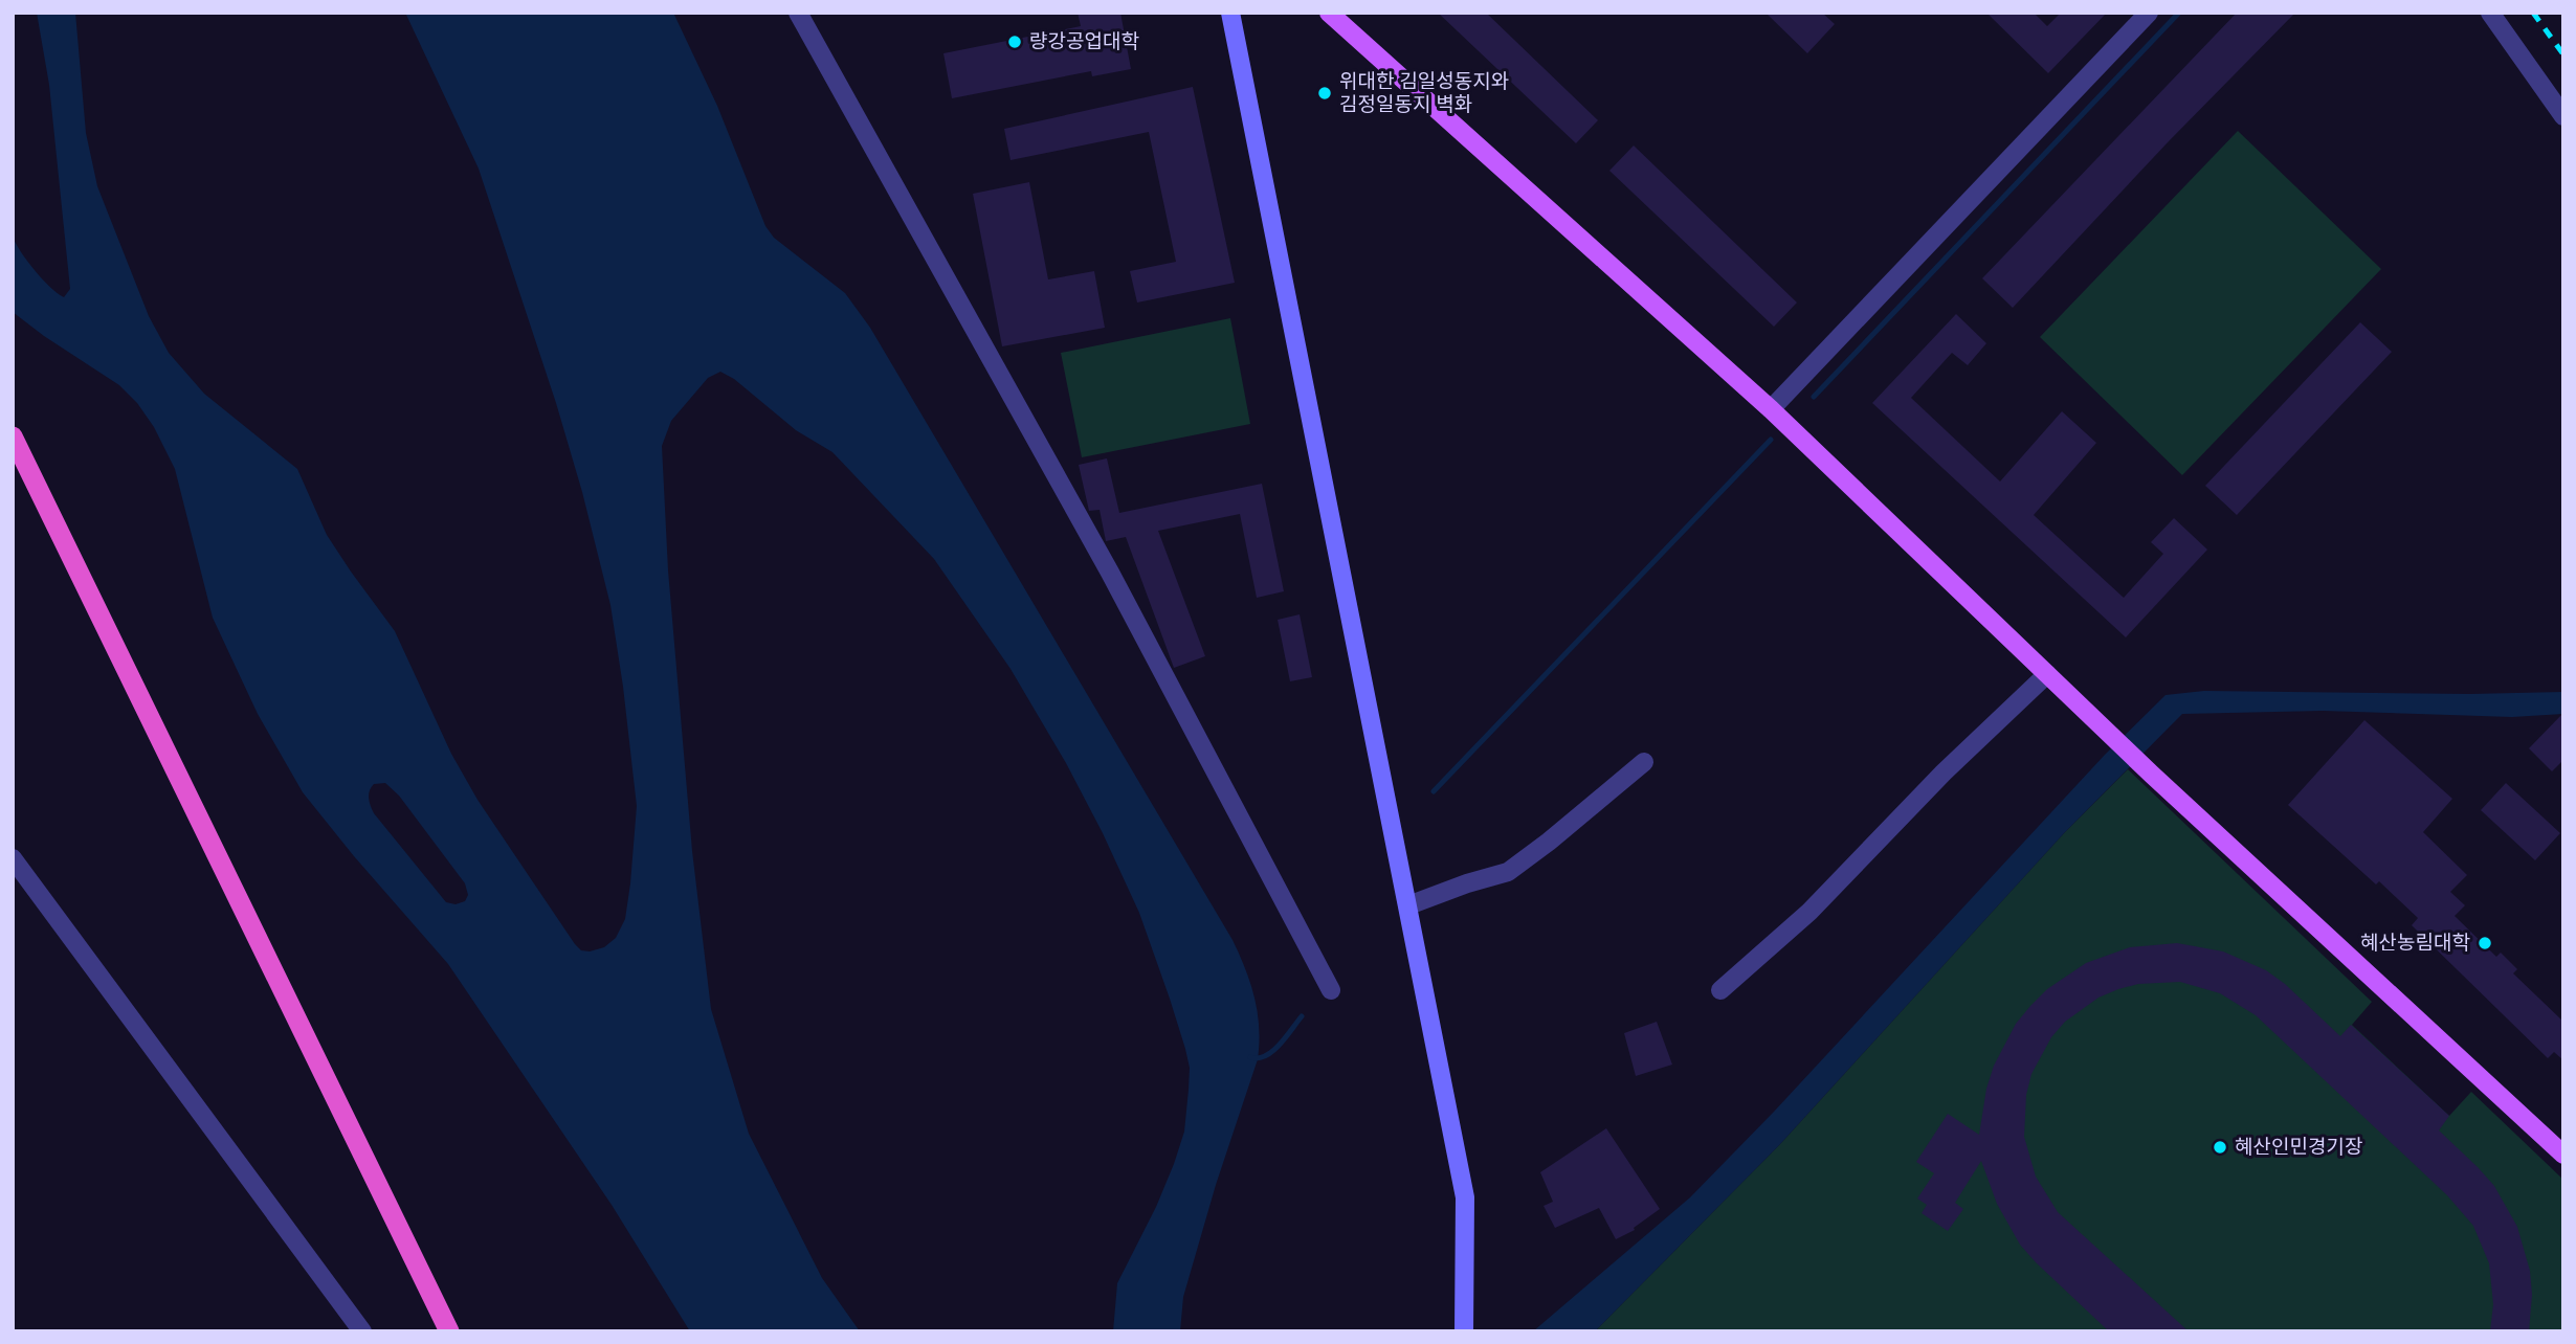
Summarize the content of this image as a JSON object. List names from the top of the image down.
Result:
{
  "places": [
    "량강공업대학",
    "위대한 김일성동지와 김정일동지 벽화",
    "혜산농림대학",
    "혜산인민경기장"
  ]
}
